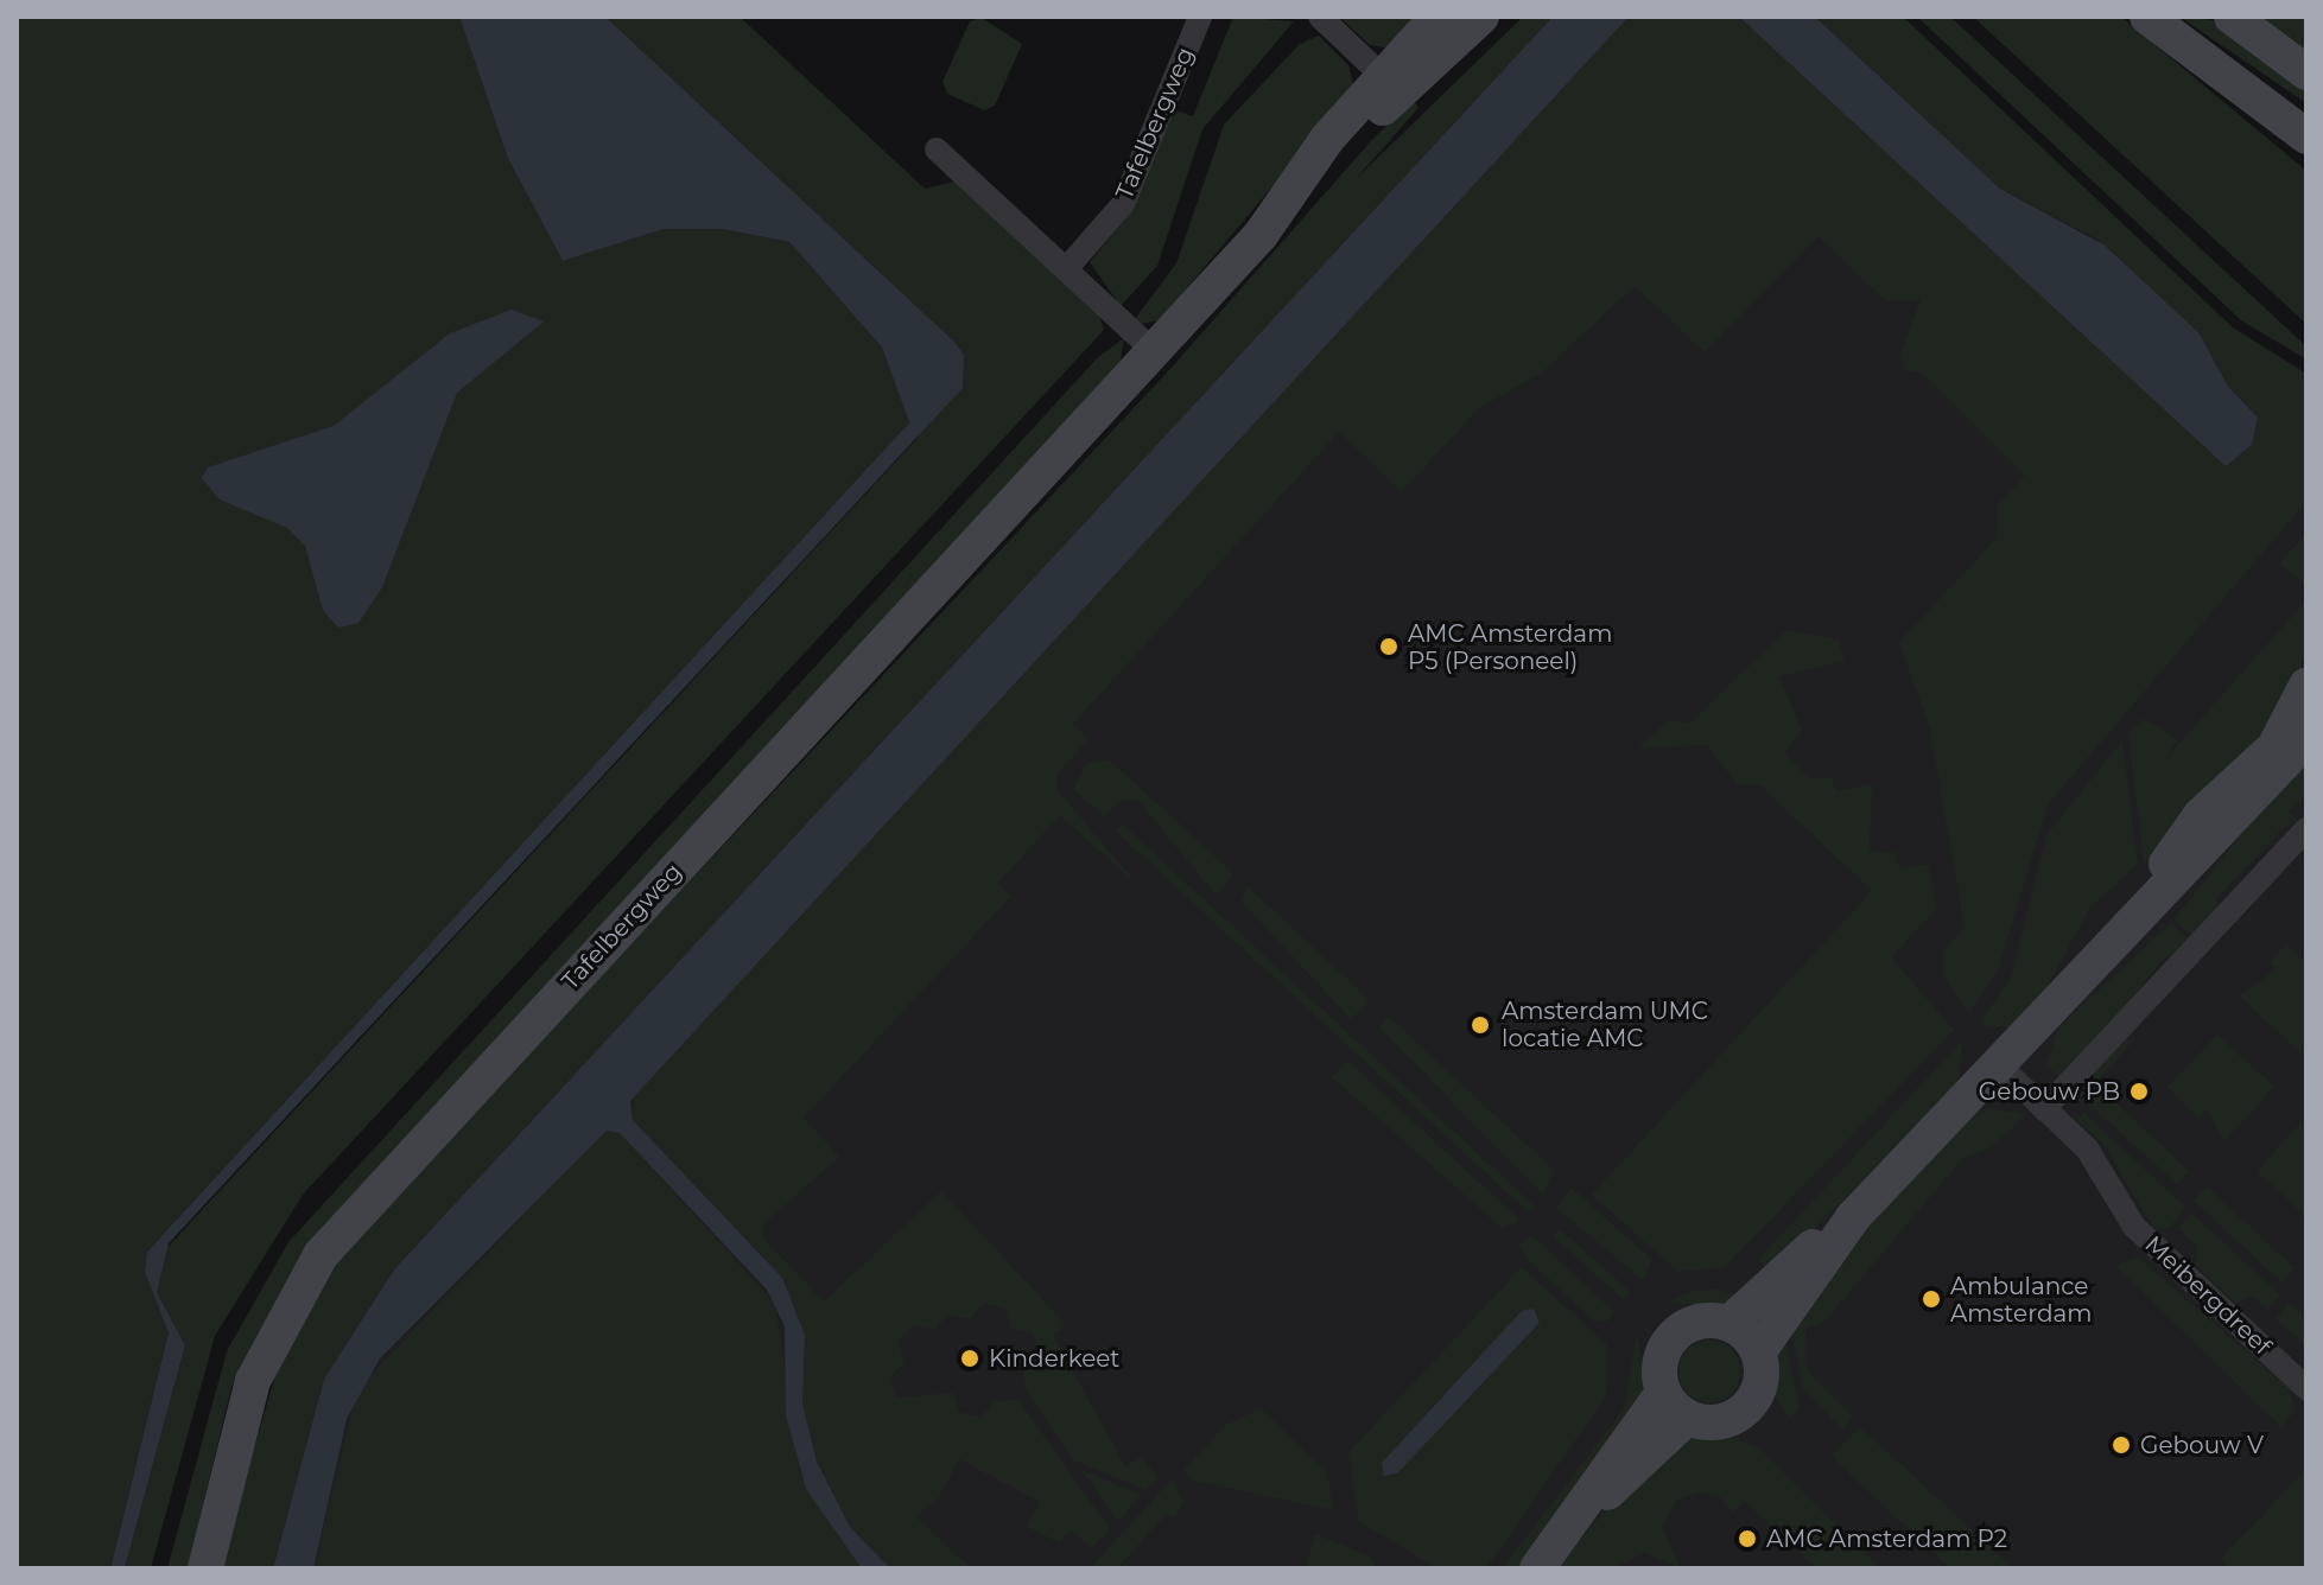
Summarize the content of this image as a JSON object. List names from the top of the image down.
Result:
{
  "streets": {
    "street": ["Tafelbergweg", "Meibergdreef"]
  },
  "places": [
    "AMC Amsterdam P5 (Personeel)",
    "Amsterdam UMC locatie AMC",
    "Gebouw PB",
    "Ambulance Amsterdam",
    "Kinderkeet",
    "Gebouw V",
    "AMC Amsterdam P2"
  ]
}
